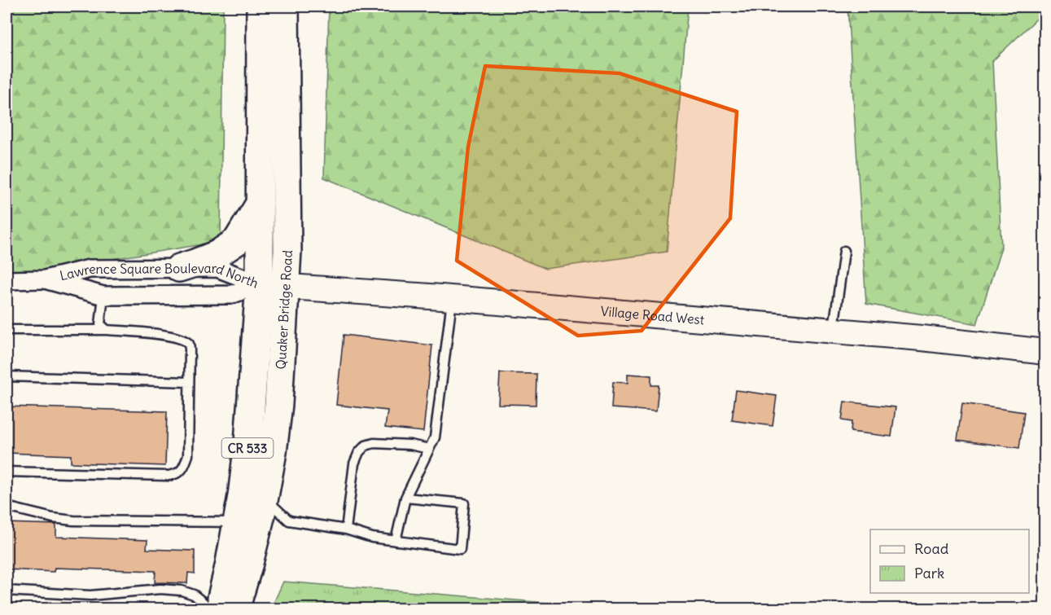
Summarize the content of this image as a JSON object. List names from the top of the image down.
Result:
{
  "streets": {
    "main road": ["Quaker Bridge Road", "Village Road West", "CR 533"],
    "street": ["Lawrence Square Boulevard North"]
  },
  "crossings": [
    ["Lawrence Square Boulevard North", "Quaker Bridge Road"],
    ["Lawrence Square Boulevard North", "Village Road West"],
    ["Quaker Bridge Road", "Village Road West"]
  ],
  "legend": ["Road", "Park"]
}
